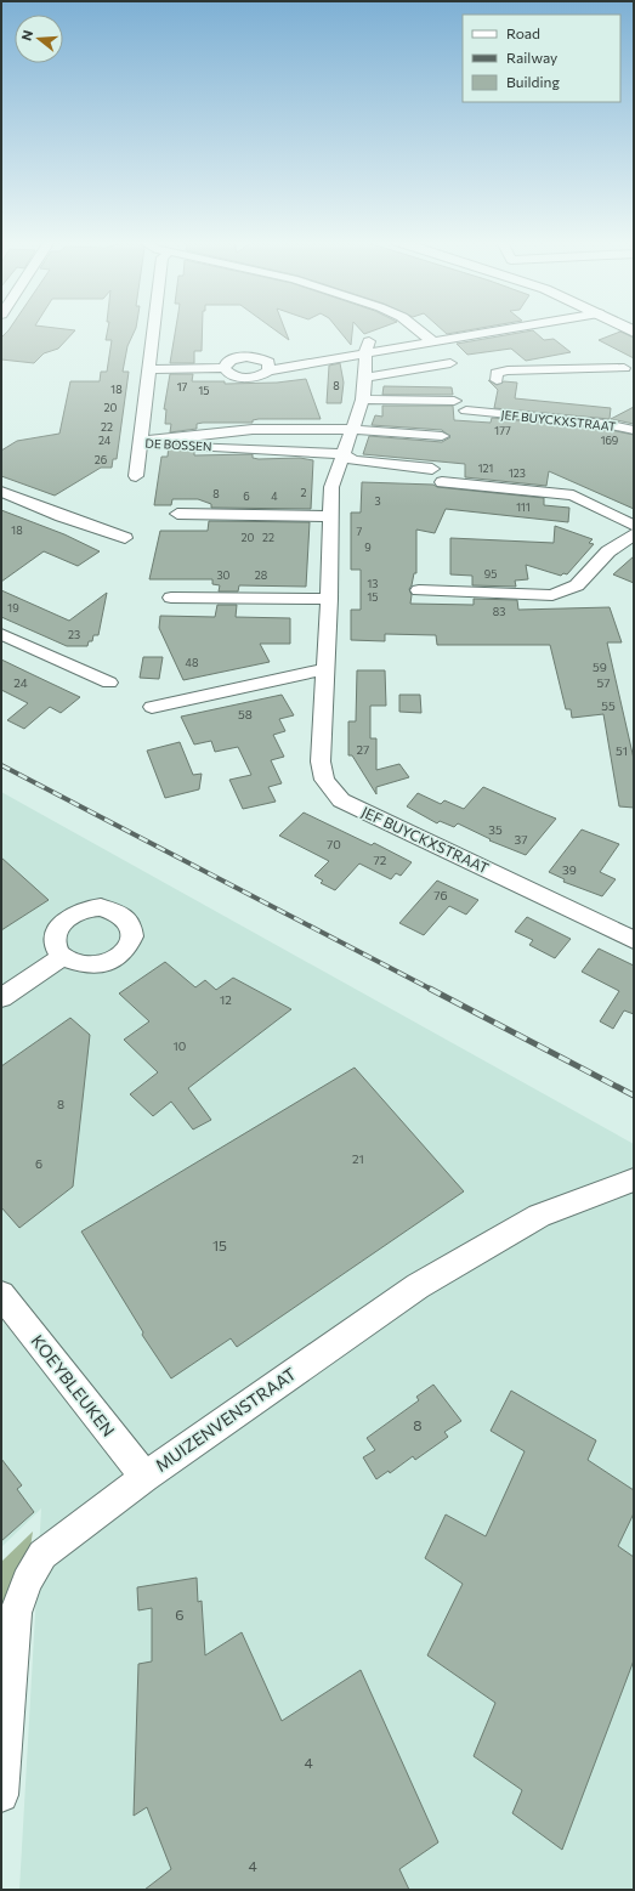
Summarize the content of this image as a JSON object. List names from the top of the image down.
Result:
{
  "streets": {
    "street": [
      "JEF BUYCKXSTRAAT",
      "DE BOSSEN",
      "KOEYBLEUKEN",
      "MUIZENVENSTRAAT"
    ]
  },
  "crossings": [
    ["JEF BUYCKXSTRAAT", "DE BOSSEN"],
    ["KOEYBLEUKEN", "MUIZENVENSTRAAT"]
  ],
  "house_numbers": [
    "8",
    "17",
    "18",
    "15",
    "20",
    "22",
    "177",
    "24",
    "169",
    "26",
    "121",
    "123",
    "2",
    "8",
    "6",
    "4",
    "3",
    "111",
    "18",
    "7",
    "20",
    "22",
    "9",
    "95",
    "30",
    "28",
    "13",
    "15",
    "19",
    "83",
    "23",
    "48",
    "59",
    "24",
    "57",
    "55",
    "58",
    "27",
    "51",
    "35",
    "37",
    "70",
    "72",
    "39",
    "76",
    "12",
    "10",
    "8",
    "21",
    "6",
    "15",
    "8",
    "6",
    "4",
    "4"
  ],
  "legend": ["Road", "Railway", "Building"],
  "north": "left"
}
